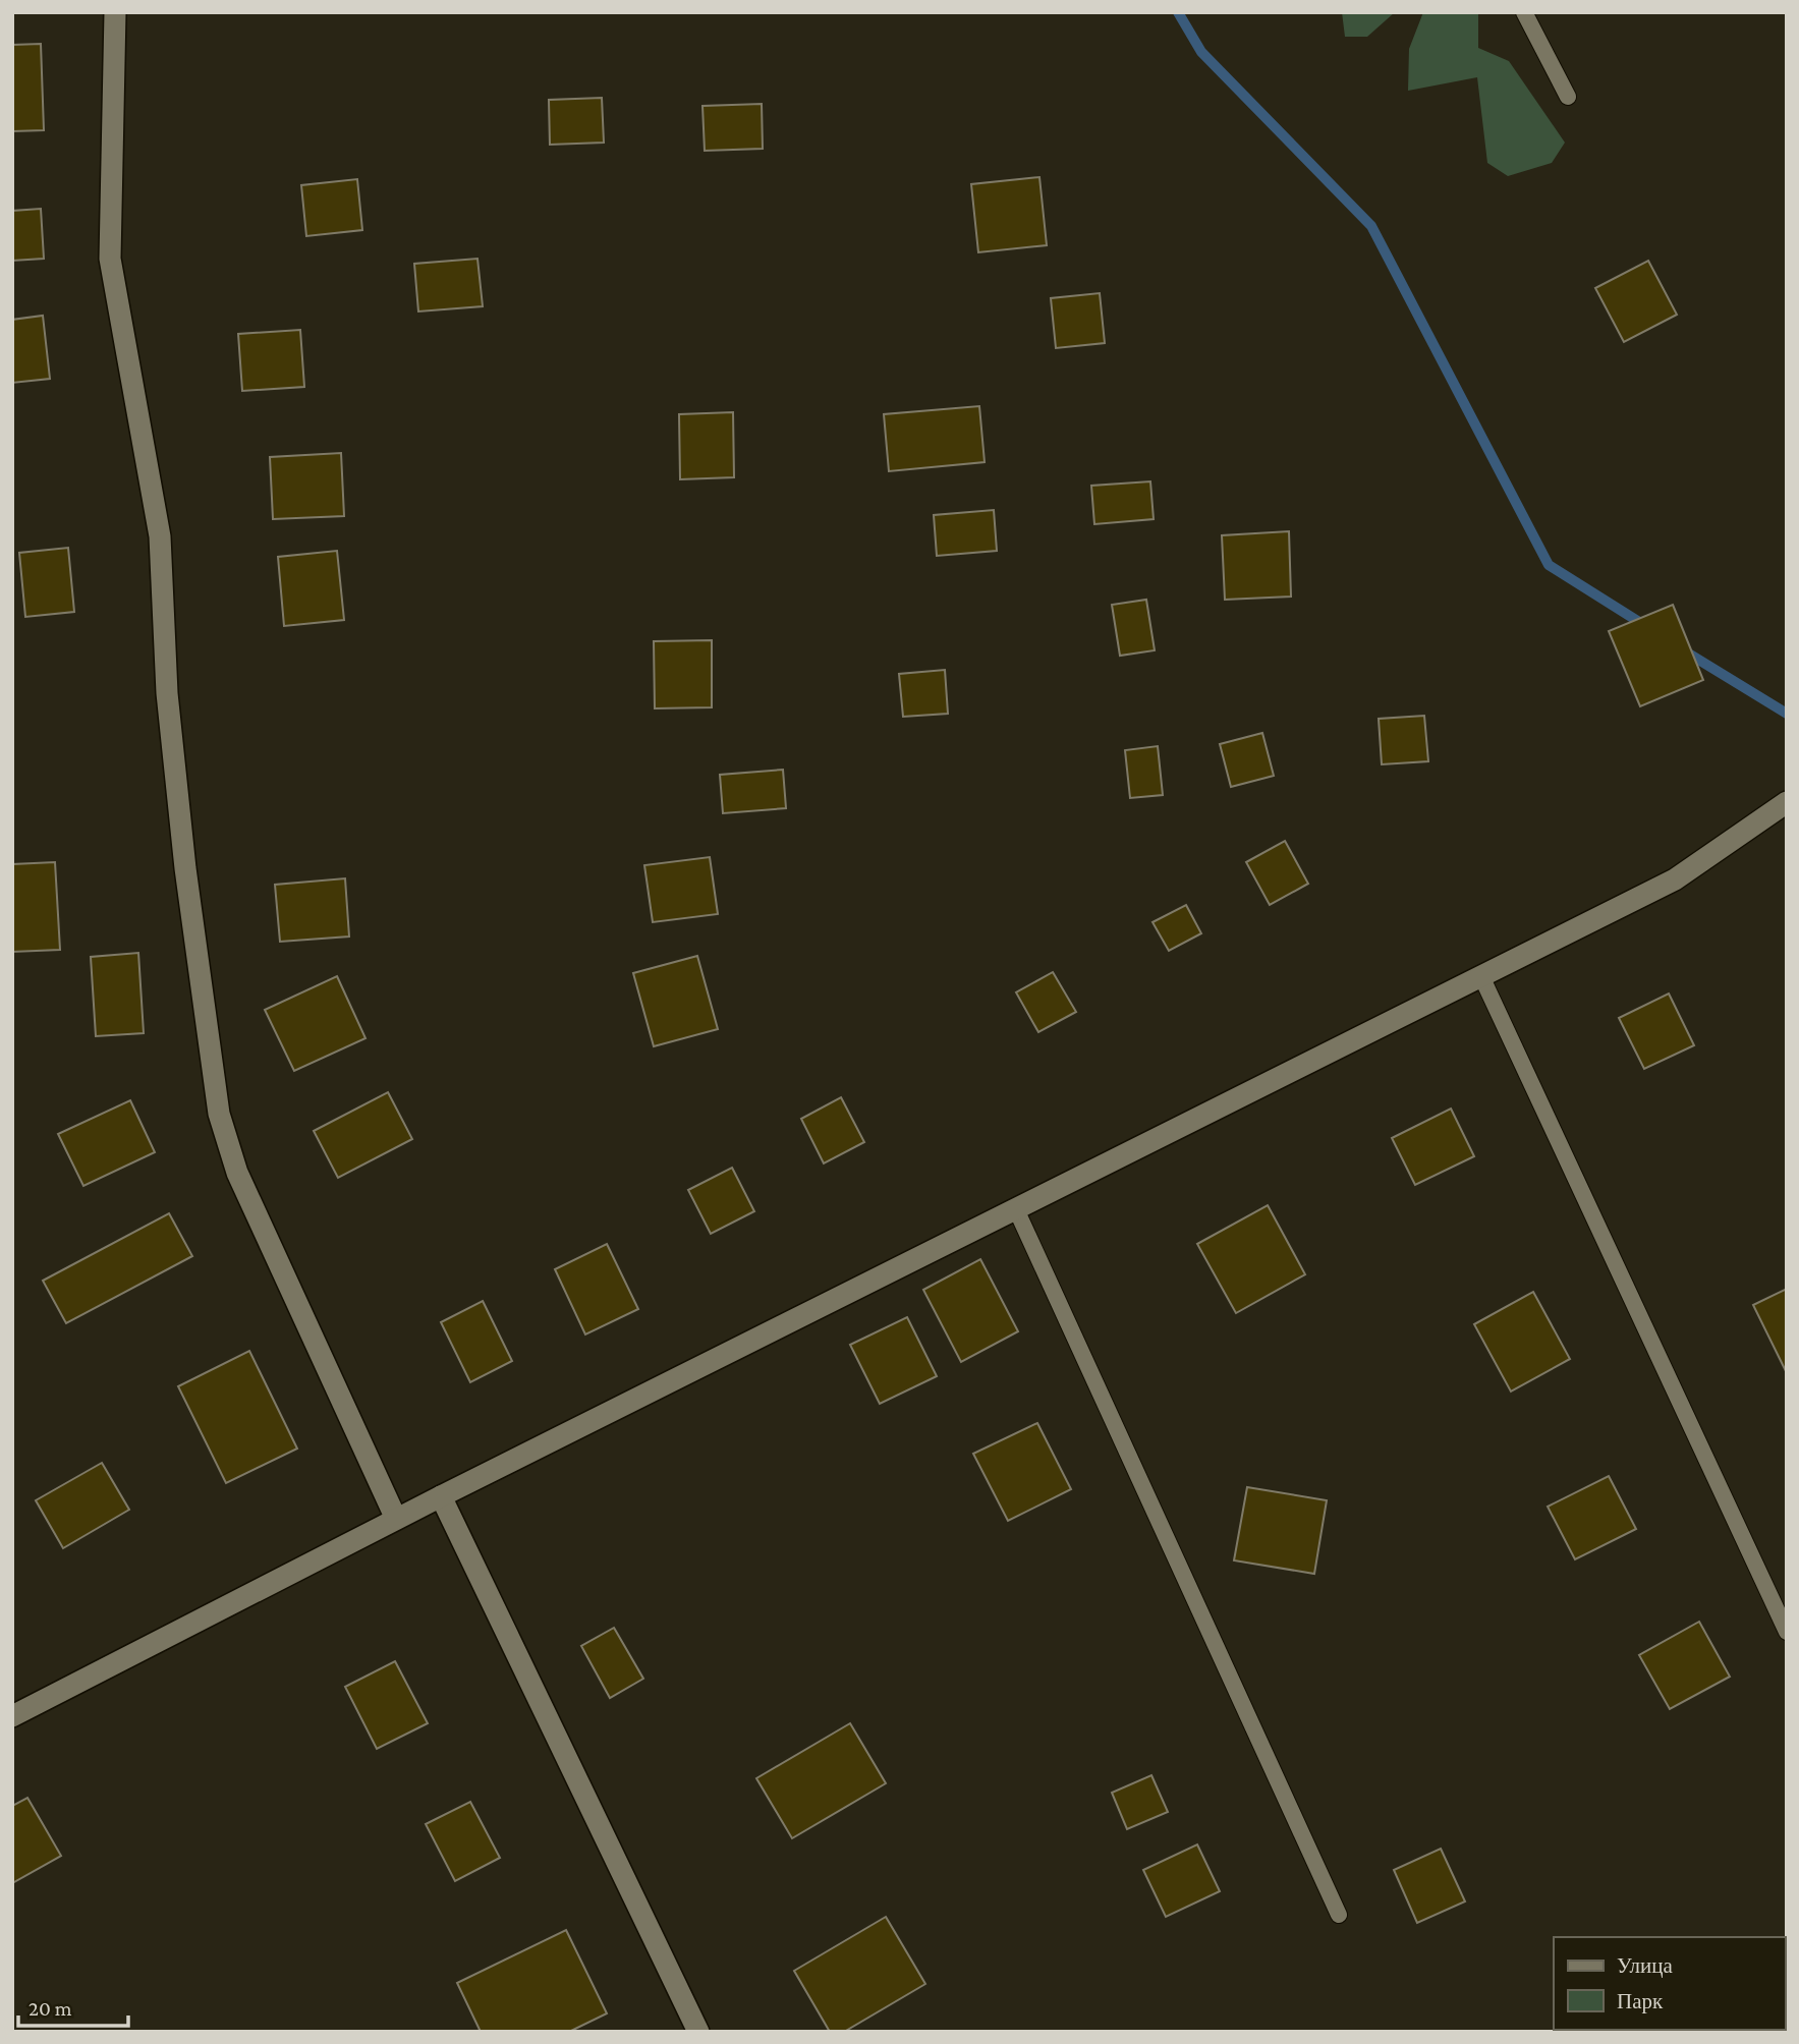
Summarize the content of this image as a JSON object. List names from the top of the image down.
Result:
{
  "legend": ["Улица", "Парк"],
  "scale_bar": "20 m"
}
